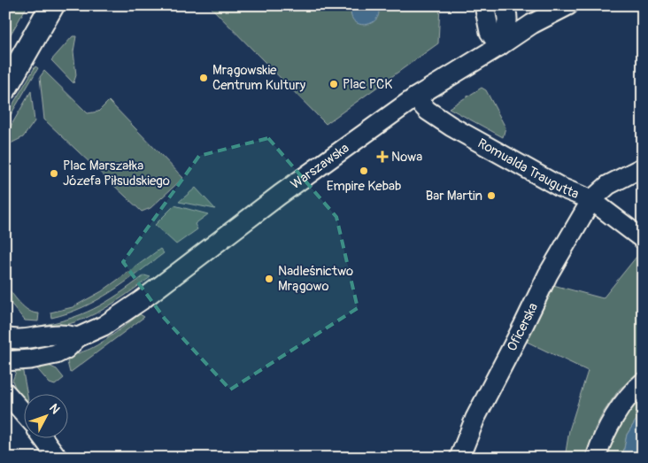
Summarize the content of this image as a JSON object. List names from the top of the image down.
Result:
{
  "streets": {
    "street": ["Warszawska", "Romualda Traugutta", "Oficerska"]
  },
  "crossings": [
    ["Warszawska", "Romualda Traugutta"],
    ["Romualda Traugutta", "Oficerska"]
  ],
  "places": {
    "other": [
      "Mrągowskie Centrum Kultury",
      "Plac PCK",
      "Empire Kebab",
      "Plac Marszałka Józefa Piłsudskiego",
      "Bar Martin",
      "Nadleśnictwo Mrągowo"
    ],
    "health": ["Nowa"]
  },
  "north": "top right"
}
